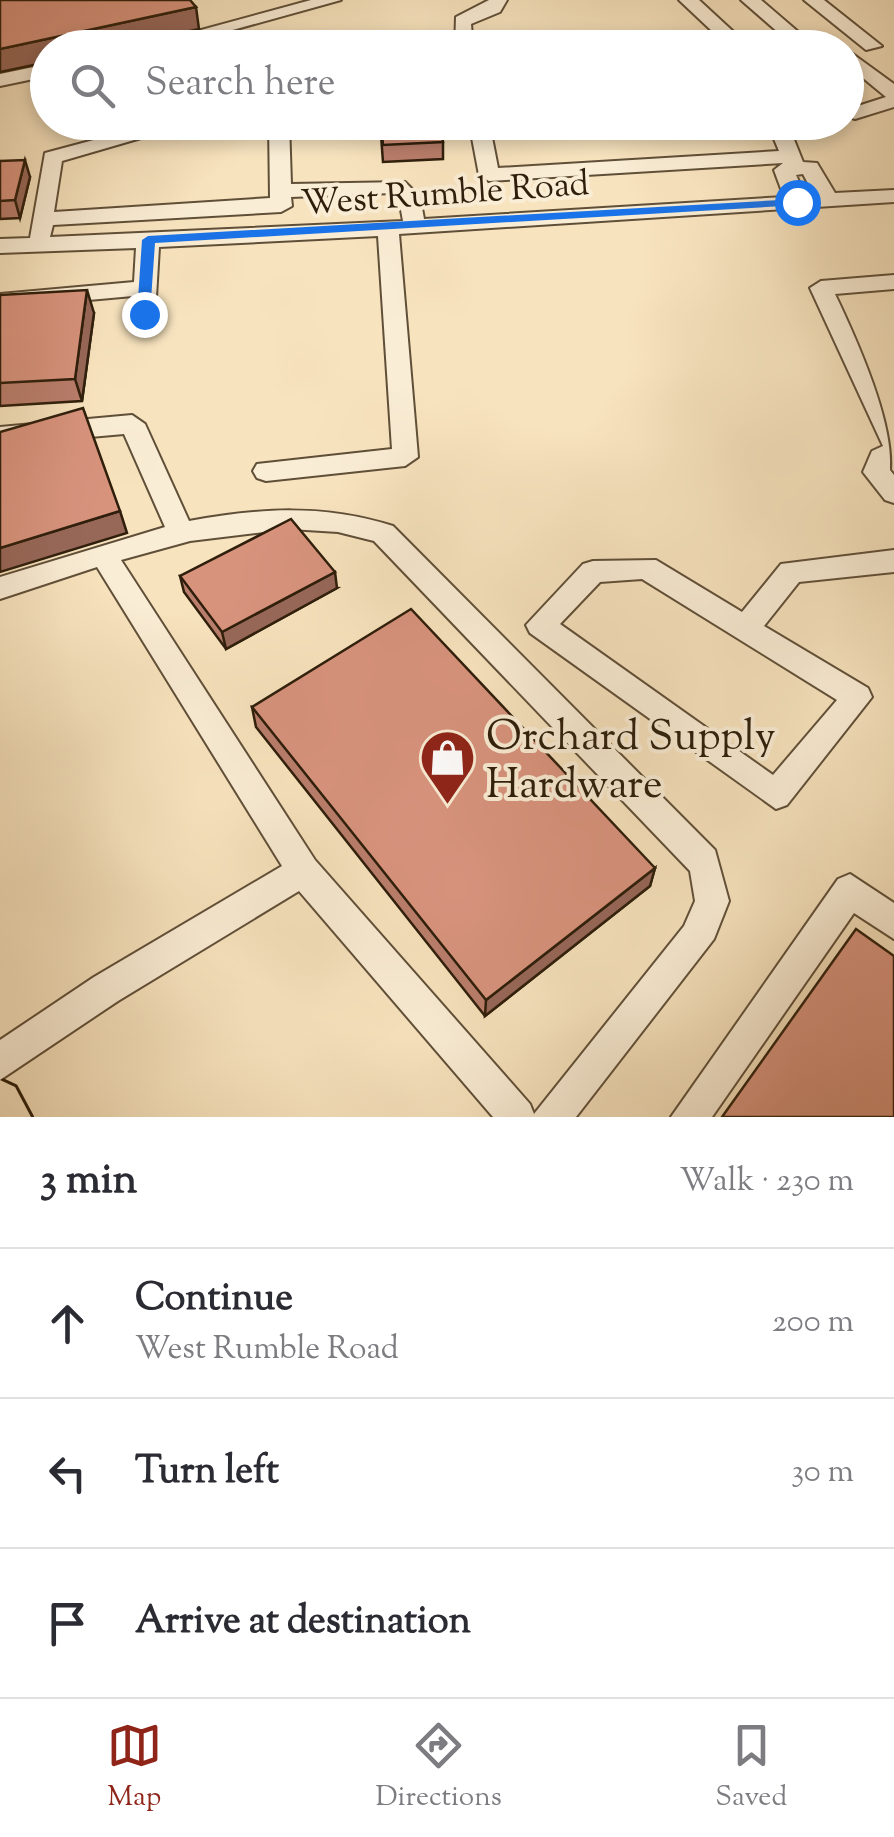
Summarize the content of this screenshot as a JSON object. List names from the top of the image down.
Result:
{
  "streets": {
    "street": ["West Rumble Road"]
  },
  "places": {
    "shop": ["Orchard Supply Hardware"]
  },
  "page": {
    "search": "Search here",
    "heading": ["3 min", "Walk · 230 m"],
    "list": [
      ["Continue", "West Rumble Road", "200 m"],
      ["Turn left", "30 m"],
      "Arrive at destination"
    ],
    "nav": ["Map", "Directions", "Saved"]
  }
}
